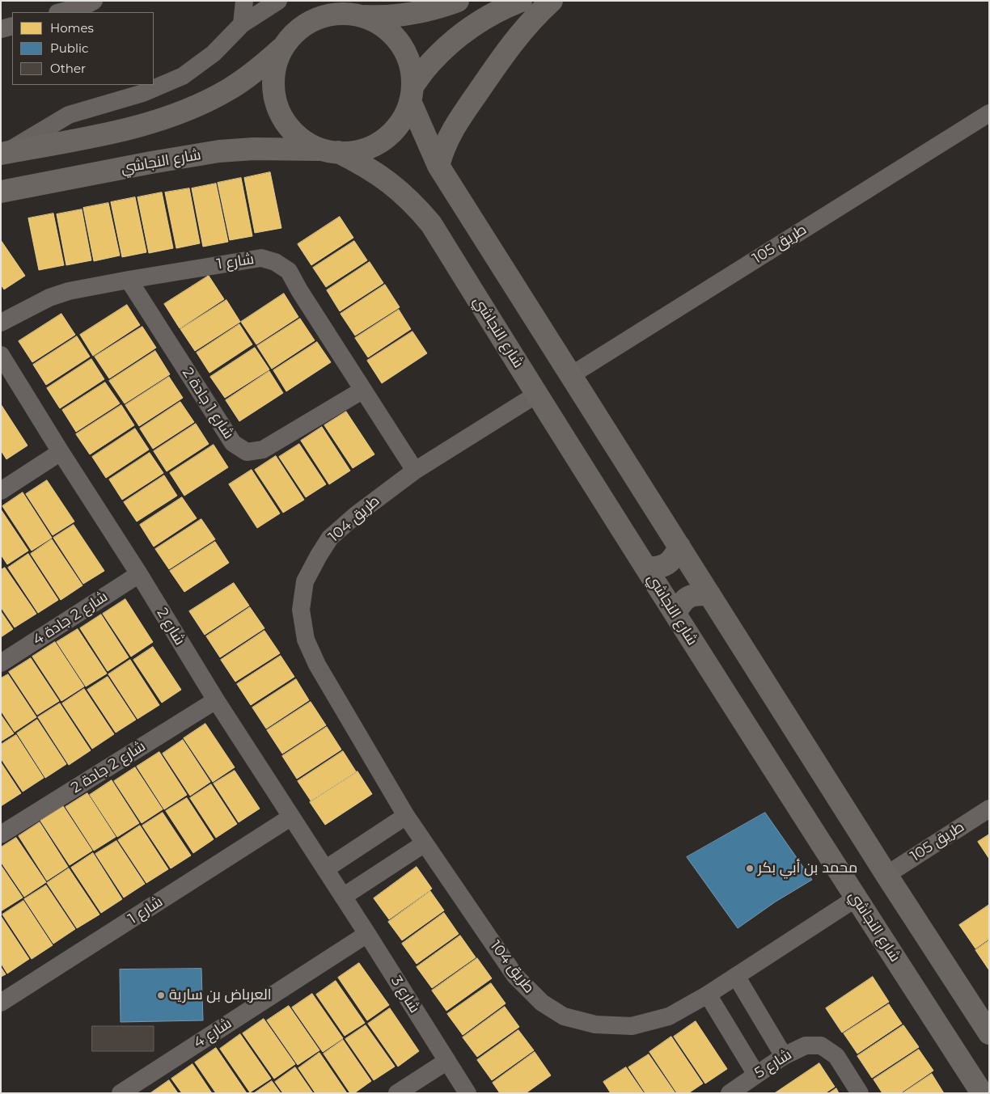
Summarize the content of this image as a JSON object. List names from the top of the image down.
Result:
{
  "streets": {
    "main road": ["شارع النجاشي"],
    "street": [
      "طريق 105",
      "شارع 1",
      "شارع 1 جادة 2",
      "طريق 104",
      "شارع 2 جادة 4",
      "شارع 2",
      "شارع 2 جادة 2",
      "شارع 3",
      "شارع 4",
      "شارع 5"
    ]
  },
  "crossings": [
    ["شارع النجاشي", "طريق 104"],
    ["شارع 1", "شارع 1 جادة 2"],
    ["شارع 1", "طريق 104"],
    ["شارع 1", "شارع 2"],
    ["شارع 2 جادة 4", "شارع 2"],
    ["شارع 2", "شارع 2 جادة 2"],
    ["شارع 2", "شارع 3"],
    ["شارع 3", "شارع 4"]
  ],
  "places": ["محمد بن أبي بكر", "العرباض بن سارية"],
  "legend": ["Homes", "Public", "Other"]
}
